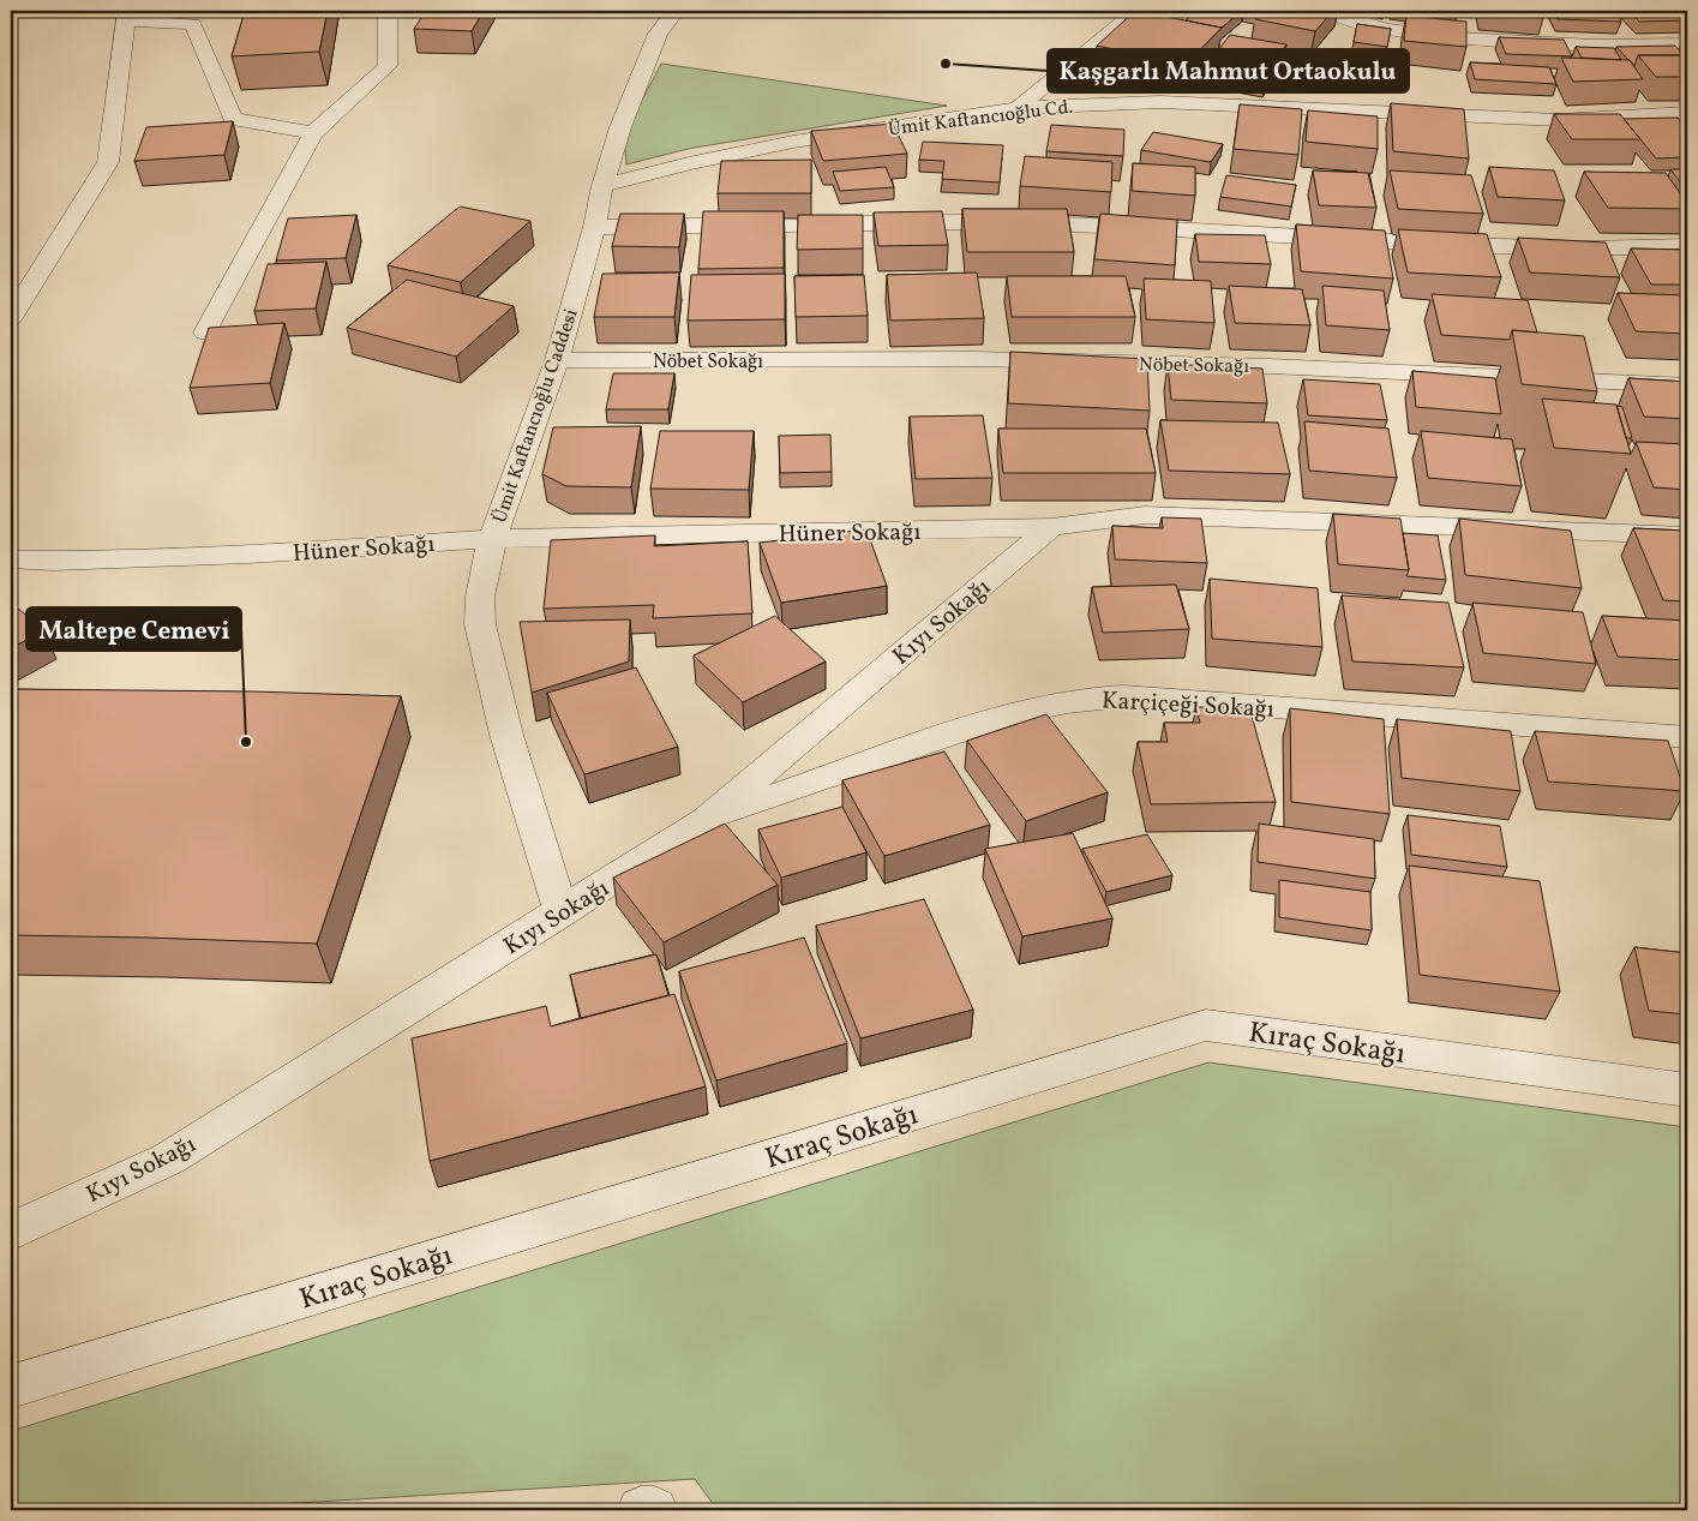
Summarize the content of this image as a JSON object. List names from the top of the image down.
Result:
{
  "streets": {
    "street": [
      "Ümit Kaftancıoğlu Cd.",
      "Nöbet Sokağı",
      "Ümit Kaftancıoğlu Caddesi",
      "Hüner Sokağı",
      "Kıyı Sokağı",
      "Karçiçeği Sokağı",
      "Kıraç Sokağı"
    ]
  },
  "crossings": [
    ["Ümit Kaftancıoğlu Cd.", "Ümit Kaftancıoğlu Caddesi"],
    ["Nöbet Sokağı", "Ümit Kaftancıoğlu Caddesi"],
    ["Ümit Kaftancıoğlu Caddesi", "Hüner Sokağı"],
    ["Ümit Kaftancıoğlu Caddesi", "Kıyı Sokağı"],
    ["Hüner Sokağı", "Kıyı Sokağı"],
    ["Kıyı Sokağı", "Karçiçeği Sokağı"]
  ],
  "places": ["Kaşgarlı Mahmut Ortaokulu", "Maltepe Cemevi"]
}
